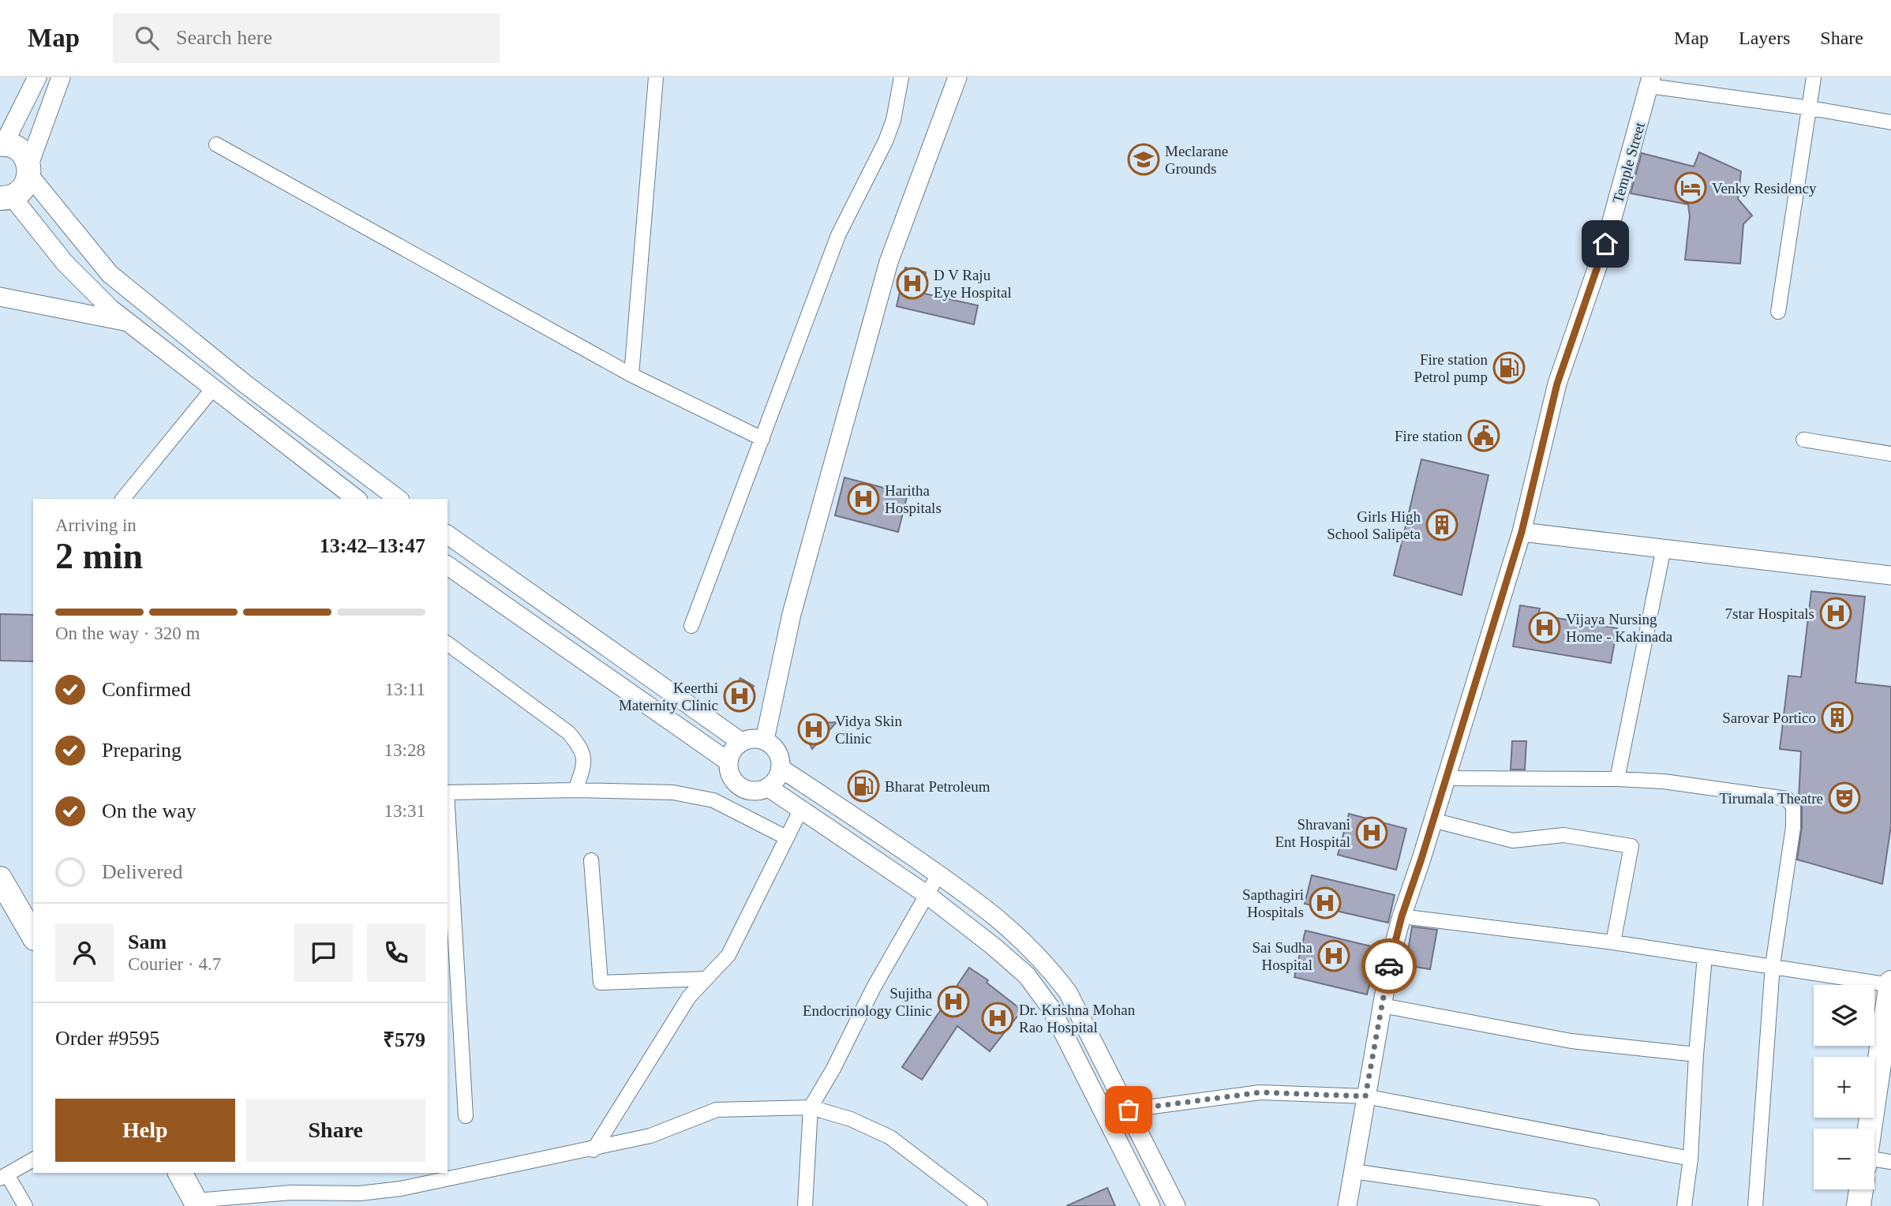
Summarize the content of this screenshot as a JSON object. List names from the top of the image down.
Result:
{
  "streets": {
    "street": ["Temple Street"]
  },
  "places": {
    "school or university": ["Meclarane Grounds"],
    "hotel": ["Venky Residency"],
    "hospital": [
      "D V Raju Eye Hospital",
      "Haritha Hospitals",
      "7star Hospitals",
      "Vijaya Nursing Home - Kakinada",
      "Keerthi Maternity Clinic",
      "Vidya Skin Clinic",
      "Shravani Ent Hospital",
      "Sapthagiri Hospitals",
      "Sai Sudha Hospital",
      "Sujitha Endocrinology Clinic",
      "Dr. Krishna Mohan Rao Hospital"
    ],
    "fuel station": ["Fire station Petrol pump", "Bharat Petroleum"],
    "public building": ["Fire station"],
    "building": ["Girls High School Salipeta", "Sarovar Portico"],
    "theatre": ["Tirumala Theatre"]
  },
  "page": {
    "header": "Map",
    "search": "Search here",
    "nav": ["Map", "Layers", "Share"],
    "heading": ["2 min", "Arriving in", "13:42–13:47"],
    "panel": [
      "Sam",
      "Courier · 4.7",
      "Order #9595",
      "₹579"
    ],
    "bar": "On the way · 320 m",
    "list": [
      ["Confirmed", "13:11"],
      ["Preparing", "13:28"],
      ["On the way", "13:31"],
      "Delivered"
    ],
    "map_buttons": ["+", "−"],
    "buttons": ["Help", "Share"]
  }
}
